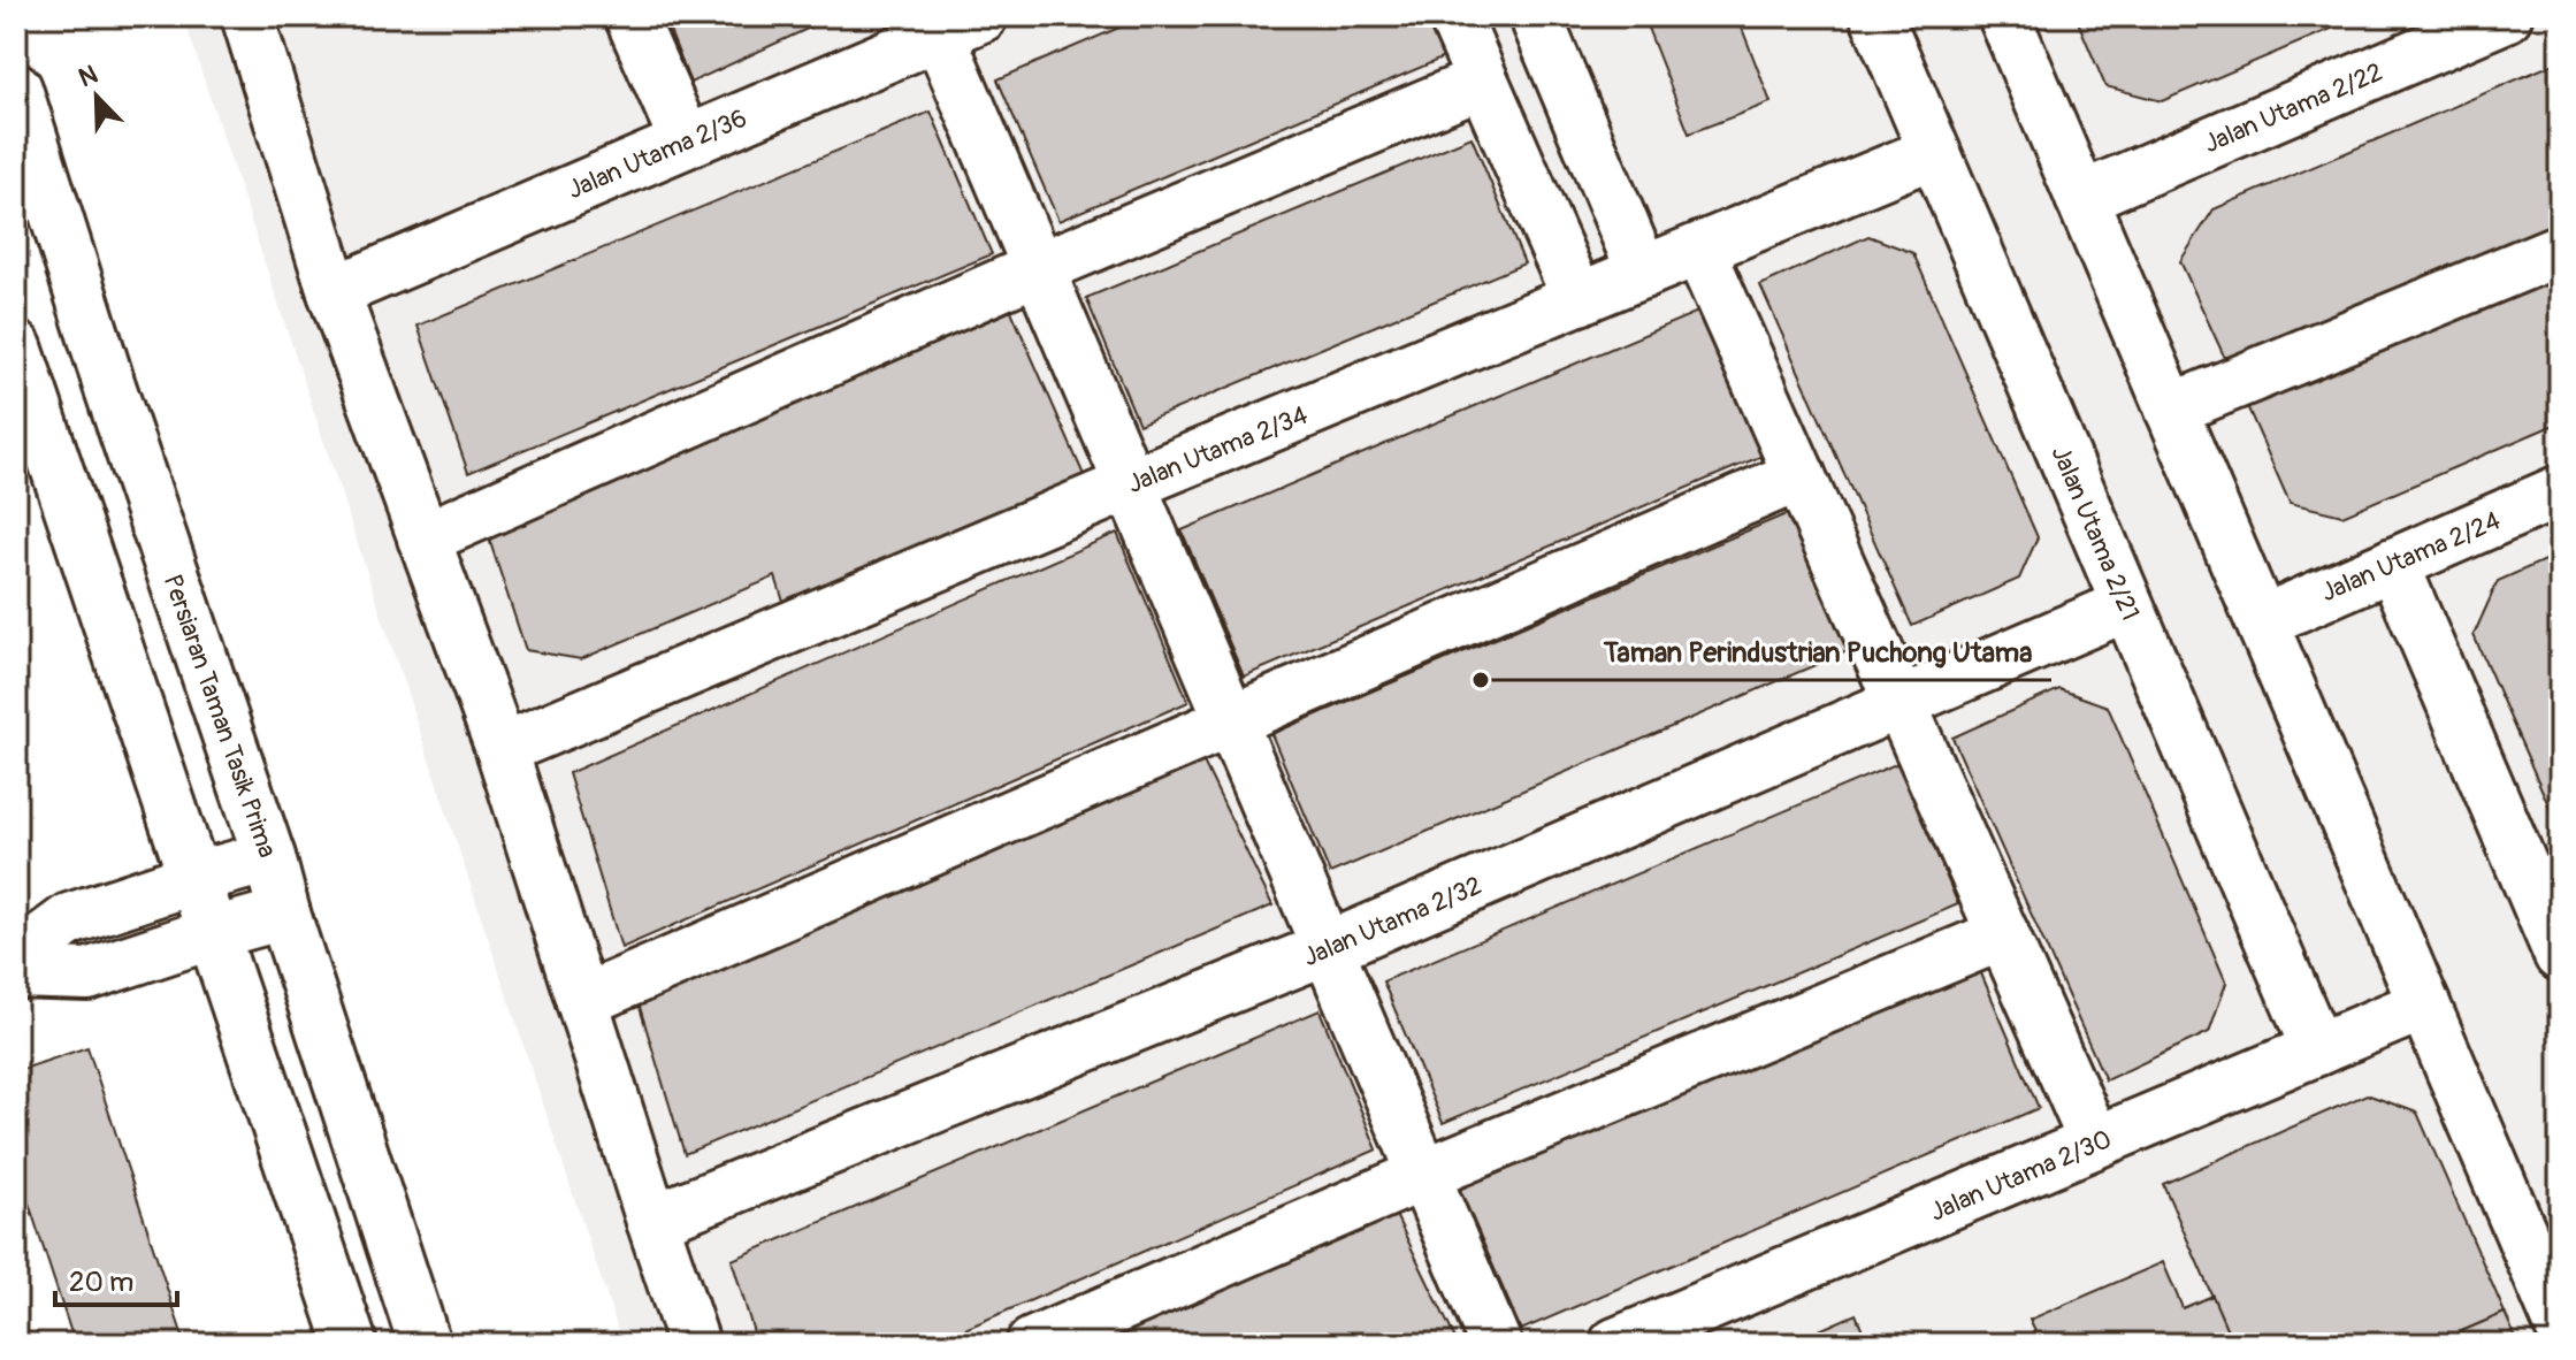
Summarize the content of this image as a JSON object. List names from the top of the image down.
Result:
{
  "streets": {
    "street": [
      "Jalan Utama 2/22",
      "Jalan Utama 2/36",
      "Jalan Utama 2/34",
      "Jalan Utama 2/21",
      "Jalan Utama 2/24",
      "Persiaran Taman Tasik Prima",
      "Jalan Utama 2/32",
      "Jalan Utama 2/30"
    ]
  },
  "crossings": [
    ["Jalan Utama 2/34", "Jalan Utama 2/21"],
    ["Jalan Utama 2/21", "Jalan Utama 2/32"],
    ["Jalan Utama 2/21", "Jalan Utama 2/30"]
  ],
  "places": ["Taman Perindustrian Puchong Utama"],
  "scale_bar": "20 m",
  "north": "top left"
}
